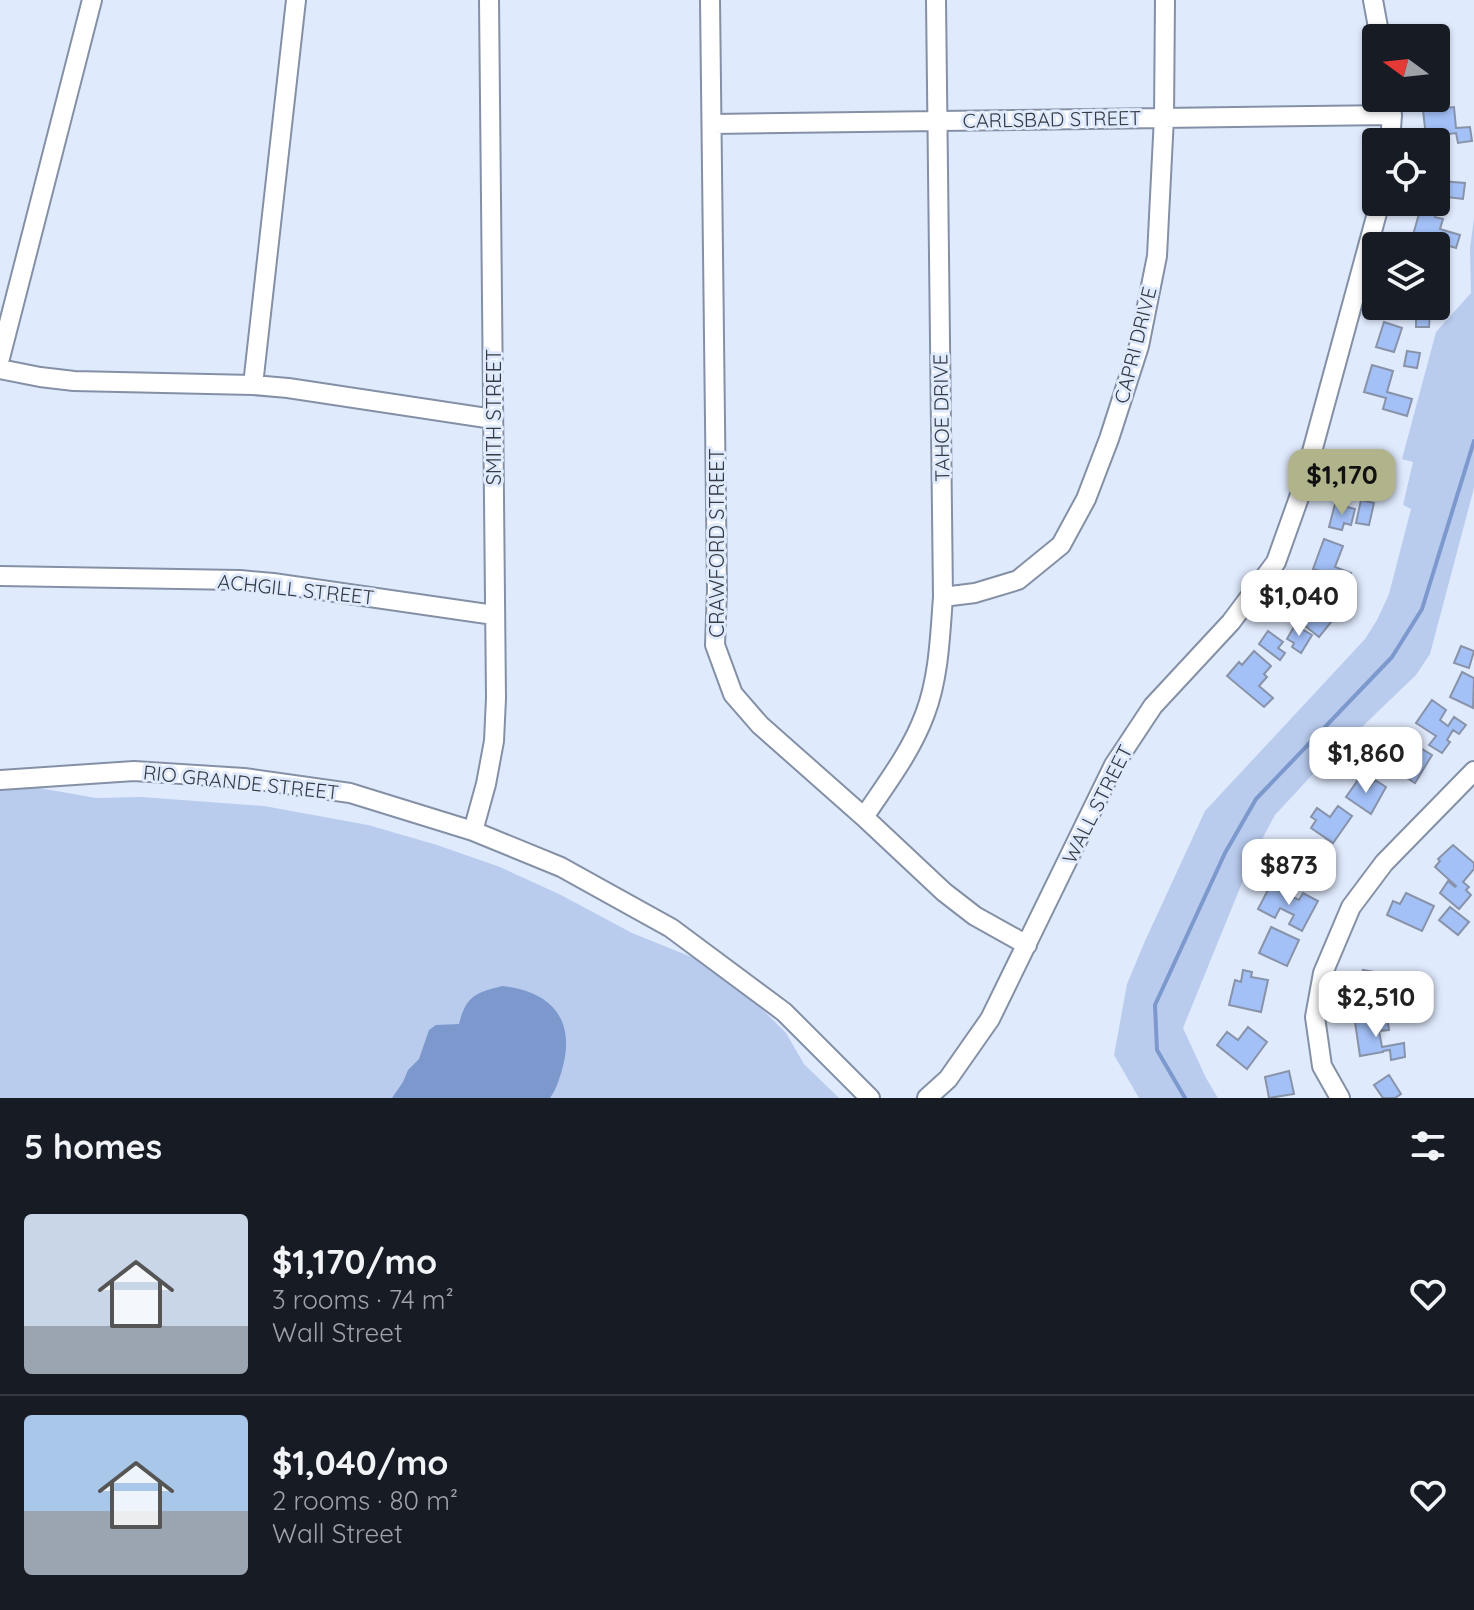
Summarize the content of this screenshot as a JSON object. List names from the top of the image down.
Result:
{
  "streets": {
    "street": [
      "CARLSBAD STREET",
      "CAPRI DRIVE",
      "SMITH STREET",
      "TAHOE DRIVE",
      "CRAWFORD STREET",
      "ACHGILL STREET",
      "RIO GRANDE STREET",
      "WALL STREET"
    ]
  },
  "crossings": [
    ["CARLSBAD STREET", "CAPRI DRIVE"],
    ["CARLSBAD STREET", "TAHOE DRIVE"],
    ["CARLSBAD STREET", "CRAWFORD STREET"],
    ["CAPRI DRIVE", "TAHOE DRIVE"],
    ["SMITH STREET", "ACHGILL STREET"],
    ["SMITH STREET", "RIO GRANDE STREET"],
    ["TAHOE DRIVE", "CRAWFORD STREET"],
    ["CRAWFORD STREET", "WALL STREET"]
  ],
  "north": "left",
  "page": {
    "price": [
      "$1,170",
      "$1,040",
      "$1,860",
      "$873",
      "$2,510"
    ],
    "heading": "5 homes",
    "list": [
      {
        "name": "$1,170/mo",
        "note": "3 rooms · 74 m² · Wall Street"
      },
      {
        "name": "$1,040/mo",
        "note": "2 rooms · 80 m² · Wall Street"
      }
    ]
  }
}
